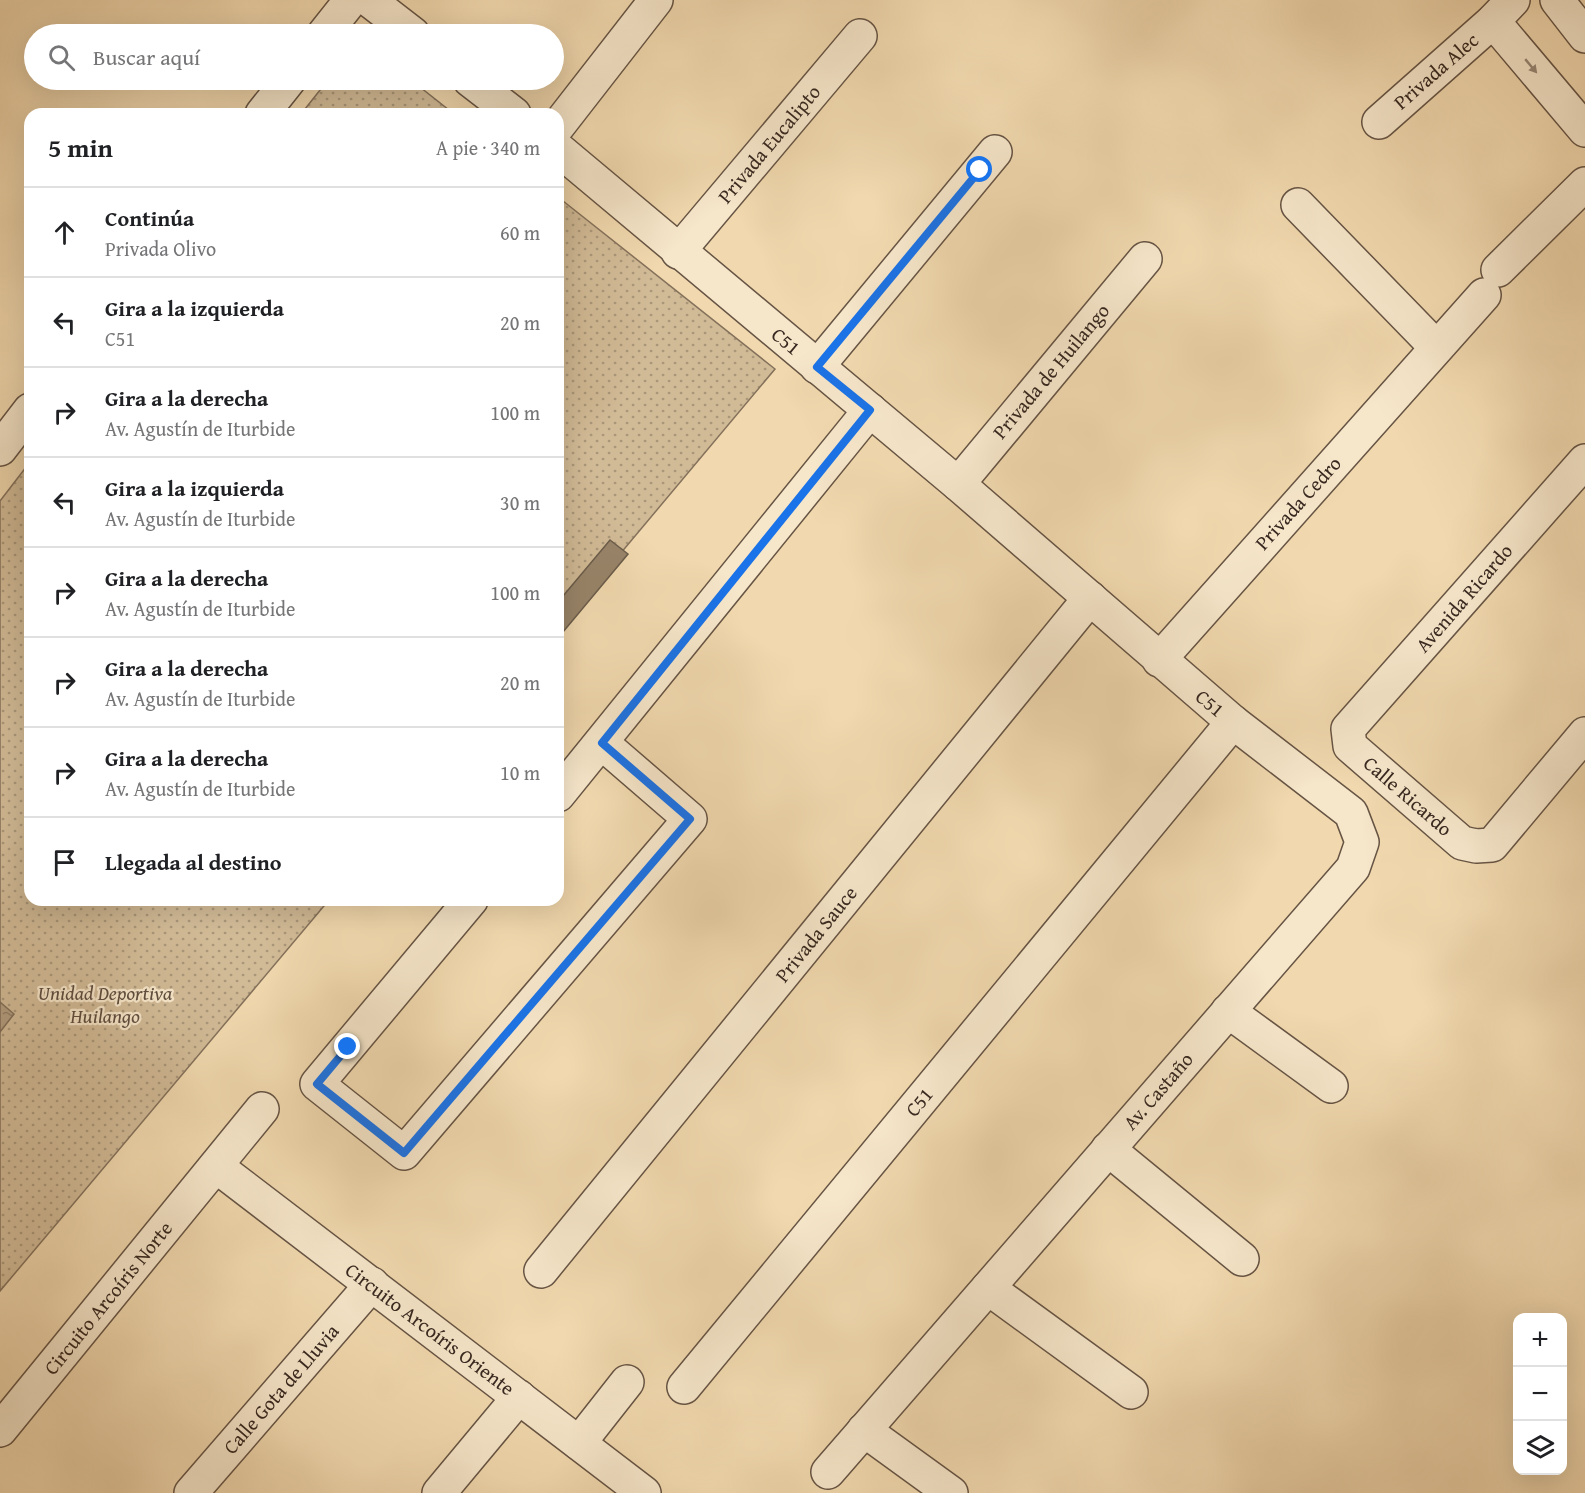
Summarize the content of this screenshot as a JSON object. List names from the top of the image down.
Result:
{
  "streets": {
    "street": [
      "Privada Alec",
      "Privada Eucalipto",
      "C51",
      "Privada de Huilango",
      "Privada Cedro",
      "Avenida Ricardo",
      "Calle Ricardo",
      "Privada Sauce",
      "Av. Castaño",
      "Circuito Arcoíris Norte",
      "Circuito Arcoíris Oriente",
      "Calle Gota de Lluvia"
    ]
  },
  "crossings": [
    ["Privada Eucalipto", "C51"],
    ["C51", "Privada de Huilango"],
    ["C51", "Privada Cedro"],
    ["C51", "Privada Sauce"],
    ["C51", "Av. Castaño"],
    ["Avenida Ricardo", "Calle Ricardo"],
    ["Circuito Arcoíris Norte", "Circuito Arcoíris Oriente"],
    ["Circuito Arcoíris Oriente", "Calle Gota de Lluvia"]
  ],
  "parks": ["Unidad Deportiva Huilango"],
  "page": {
    "search": "Buscar aquí",
    "heading": ["5 min", "A pie · 340 m"],
    "list": [
      ["Continúa", "Privada Olivo", "60 m"],
      ["Gira a la izquierda", "C51", "20 m"],
      ["Gira a la derecha", "Av. Agustín de Iturbide", "100 m"],
      ["Gira a la izquierda", "Av. Agustín de Iturbide", "30 m"],
      ["Gira a la derecha", "Av. Agustín de Iturbide", "100 m"],
      ["Gira a la derecha", "Av. Agustín de Iturbide", "20 m"],
      ["Gira a la derecha", "Av. Agustín de Iturbide", "10 m"],
      "Llegada al destino"
    ],
    "map_buttons": ["+", "−"]
  }
}
